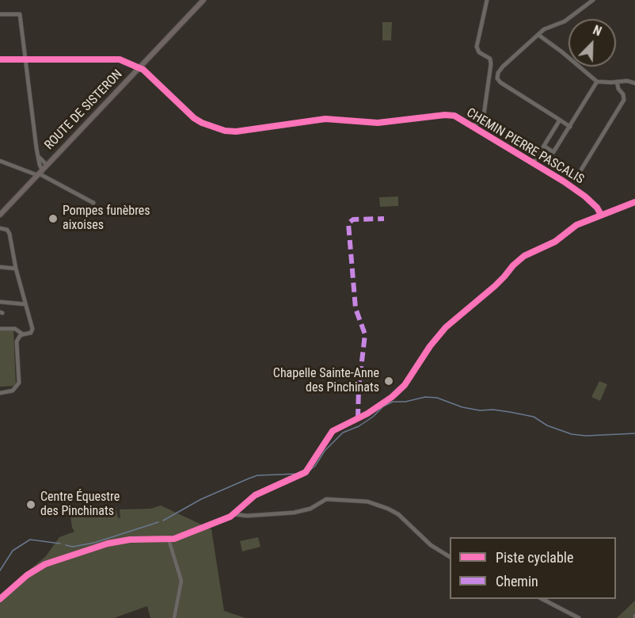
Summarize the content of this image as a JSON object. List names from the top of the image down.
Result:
{
  "streets": {
    "main road": ["ROUTE DE SISTERON"],
    "street": ["CHEMIN PIERRE PASCALIS"]
  },
  "crossings": [
    ["ROUTE DE SISTERON", "CHEMIN PIERRE PASCALIS"]
  ],
  "places": ["Pompes funèbres aixoises", "Chapelle Sainte-Anne des Pinchinats", "Centre Équestre des Pinchinats"],
  "legend": ["Piste cyclable", "Chemin"],
  "north": "top right"
}
